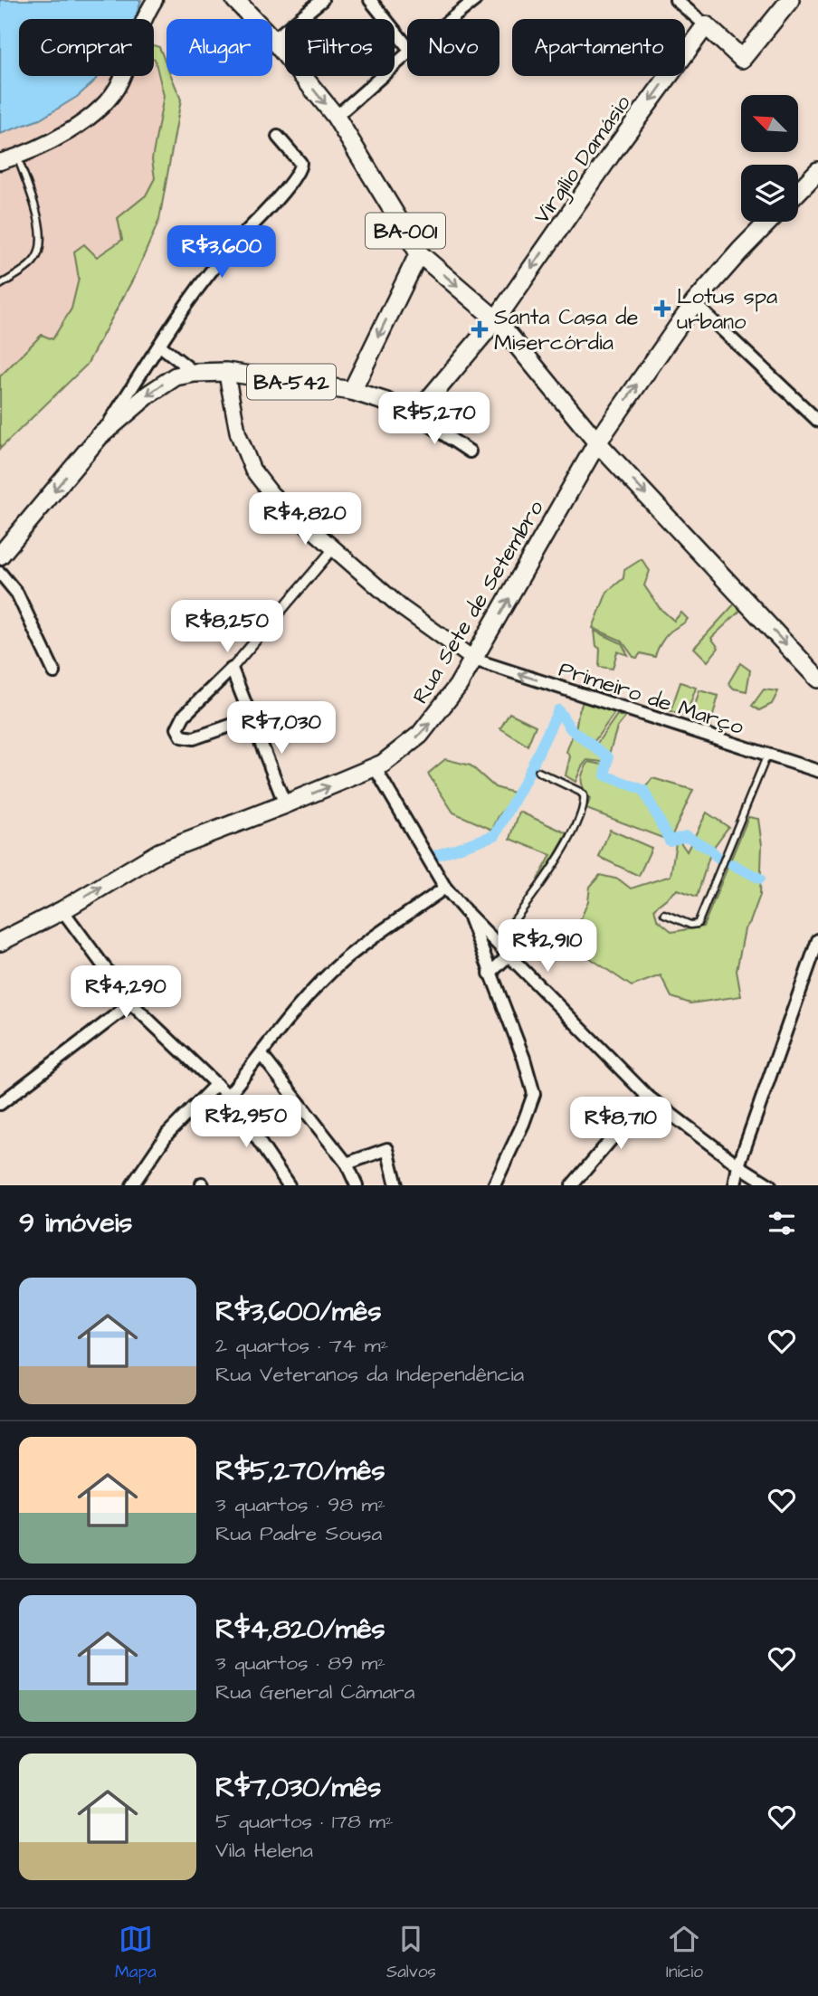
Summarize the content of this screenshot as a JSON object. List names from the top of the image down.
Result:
{
  "streets": {
    "main road": [
      "Virgílio Damásio",
      "BA-001",
      "BA-542",
      "Rua Sete de Setembro"
    ],
    "street": ["Primeiro de Março"]
  },
  "crossings": [
    ["Virgílio Damásio", "BA-001"],
    ["BA-001", "BA-542"],
    ["BA-001", "Rua Sete de Setembro"],
    ["Rua Sete de Setembro", "Primeiro de Março"]
  ],
  "one_way": ["Virgílio Damásio", "Rua Sete de Setembro", "Primeiro de Março"],
  "places": {
    "health": ["Lotus spa urbano", "Santa Casa de Misercórdia"]
  },
  "north": "top left",
  "page": {
    "chip": [
      "Comprar",
      "Alugar",
      "Filtros",
      "Novo",
      "Apartamento"
    ],
    "price": [
      "R$3,600",
      "R$5,270",
      "R$4,820",
      "R$8,250",
      "R$7,030",
      "R$2,910",
      "R$4,290",
      "R$2,950",
      "R$8,710"
    ],
    "heading": "9 imóveis",
    "list": [
      {
        "name": "R$3,600/mês",
        "note": "2 quartos · 74 m² · Rua Veteranos da Independência"
      },
      {
        "name": "R$5,270/mês",
        "note": "3 quartos · 98 m² · Rua Padre Sousa"
      },
      {
        "name": "R$4,820/mês",
        "note": "3 quartos · 89 m² · Rua General Câmara"
      },
      {
        "name": "R$7,030/mês",
        "note": "5 quartos · 178 m² · Vila Helena"
      }
    ],
    "tabs": ["Mapa", "Salvos", "Início"]
  }
}
